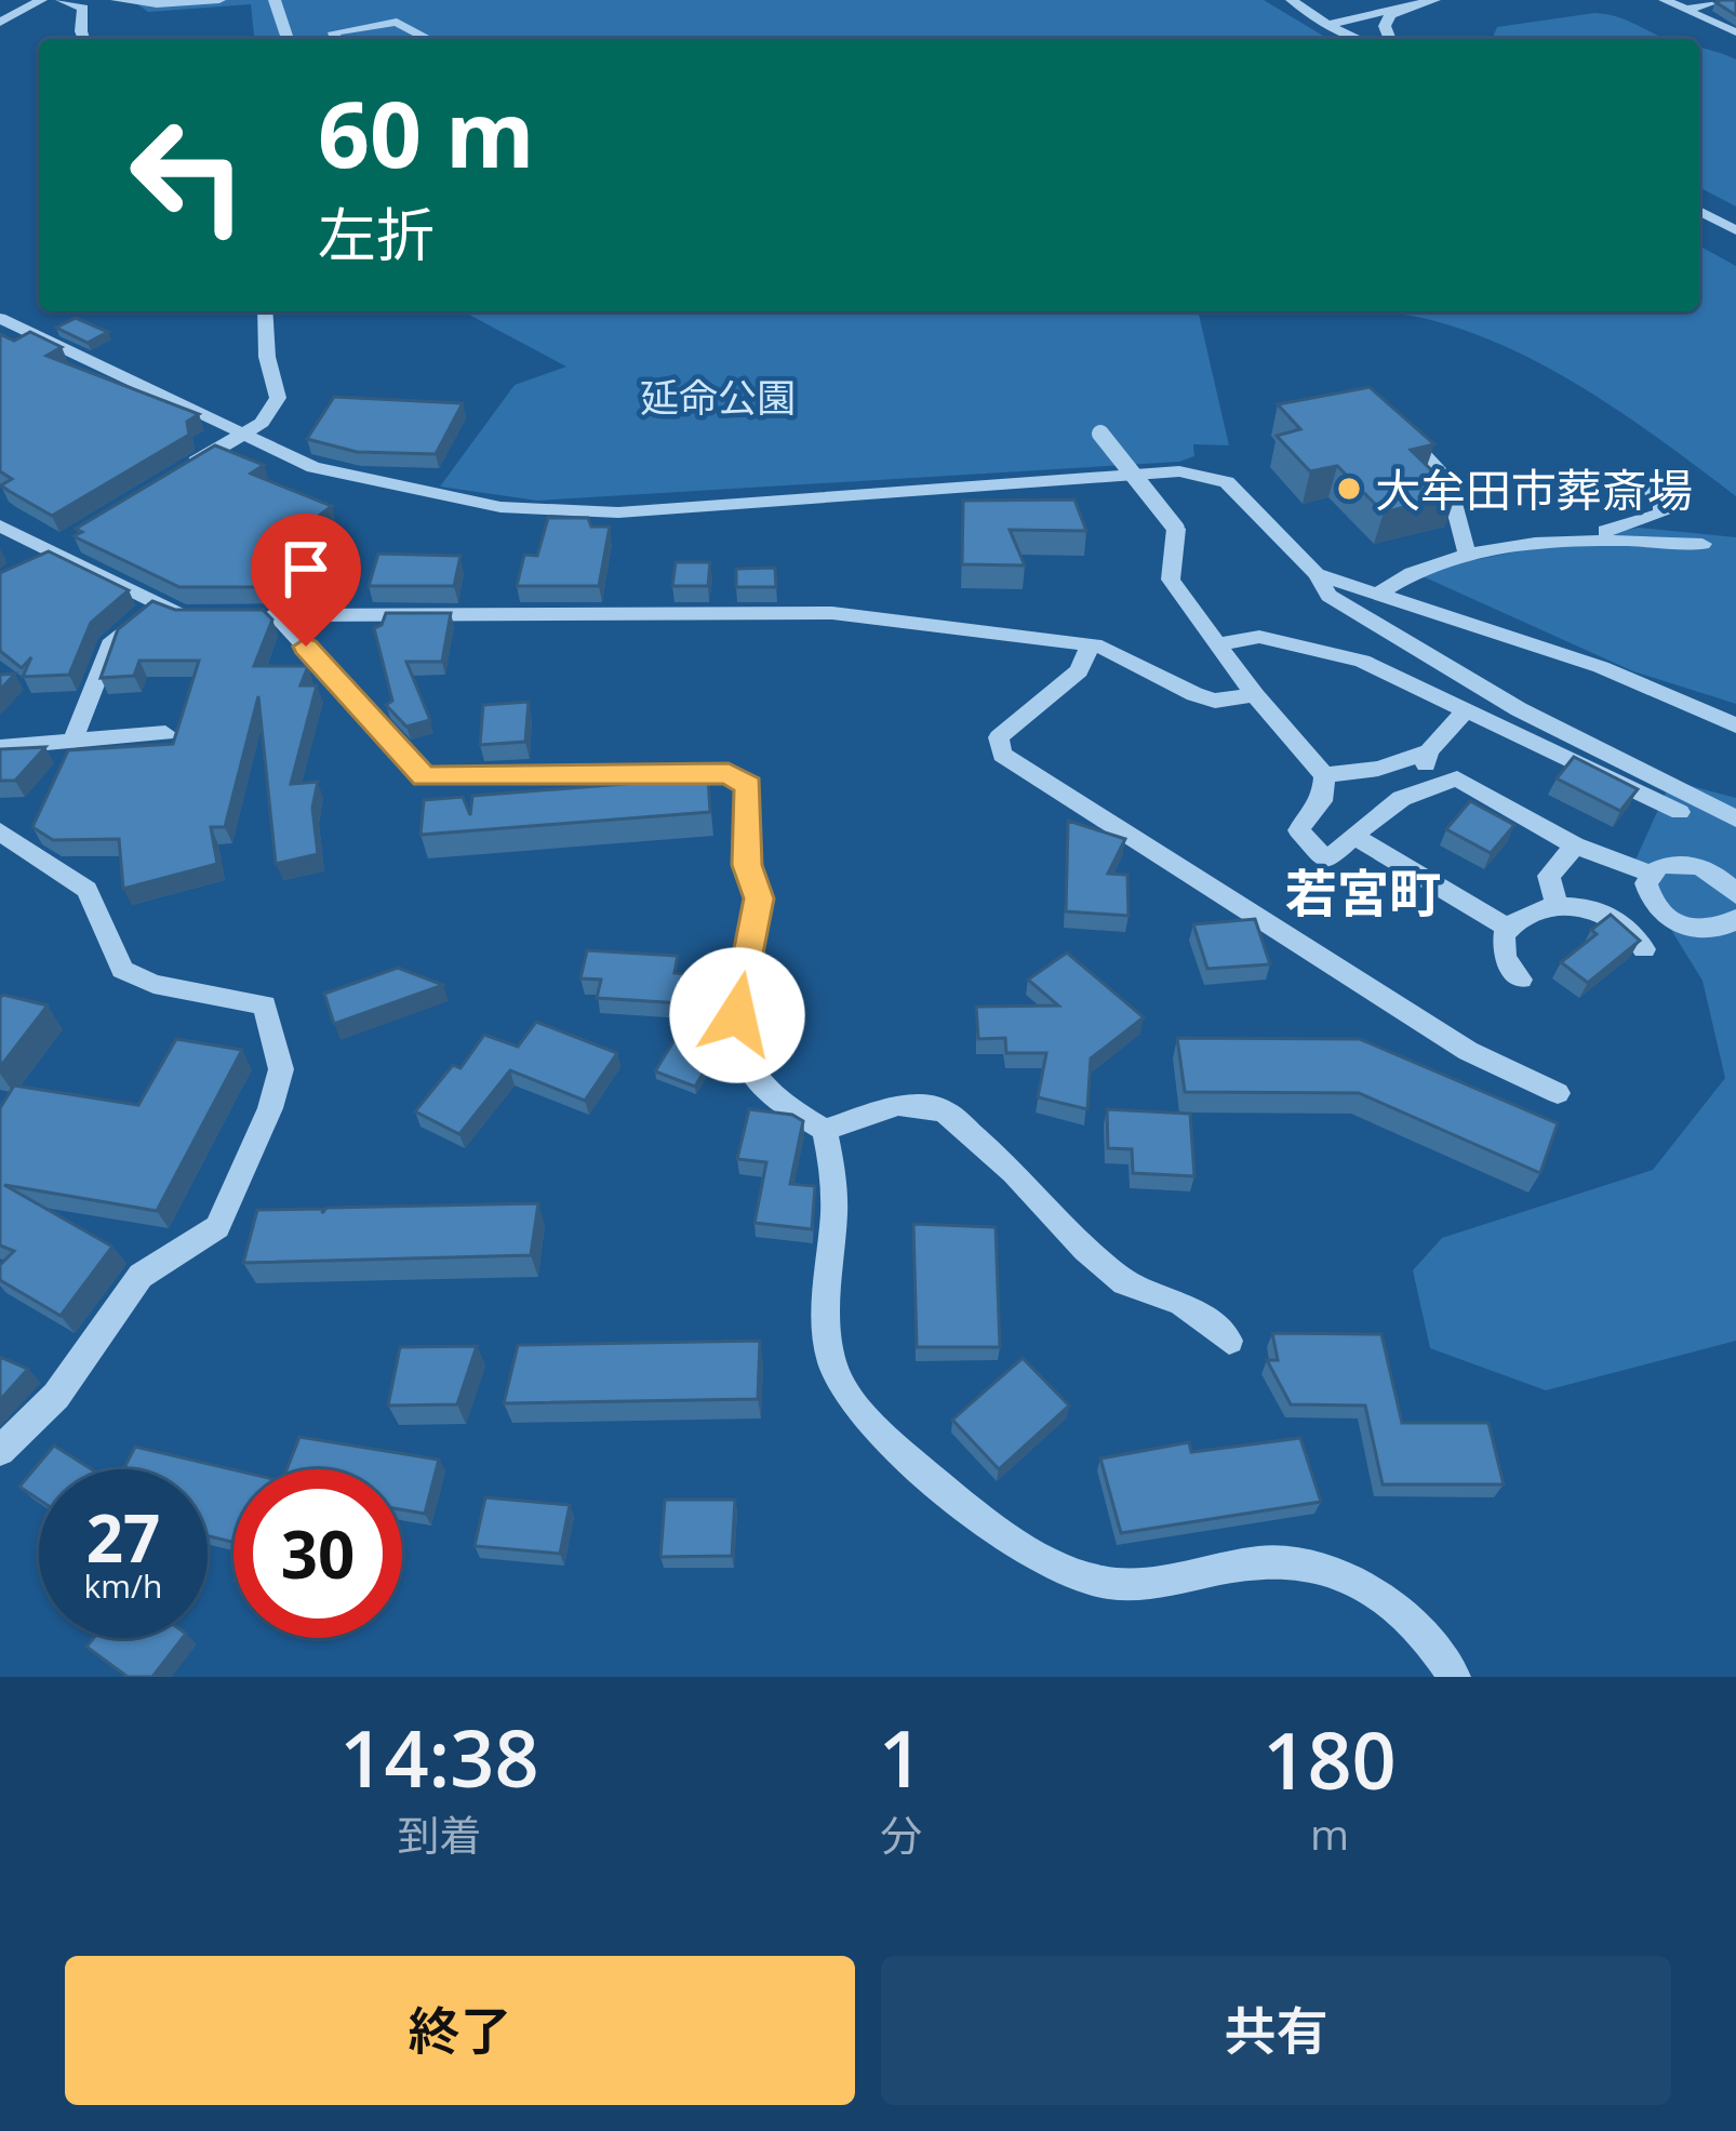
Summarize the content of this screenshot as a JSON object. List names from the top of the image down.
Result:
{
  "districts": ["若宮町"],
  "parks": ["延命公園"],
  "places": ["大牟田市葬斎場"],
  "page": {
    "turn": ["60 m", "左折"],
    "speed": "27 km/h",
    "limit": "30",
    "eta": [
      "14:38",
      "到着",
      "1",
      "分",
      "180",
      "m"
    ],
    "buttons": ["終了", "共有"]
  }
}
